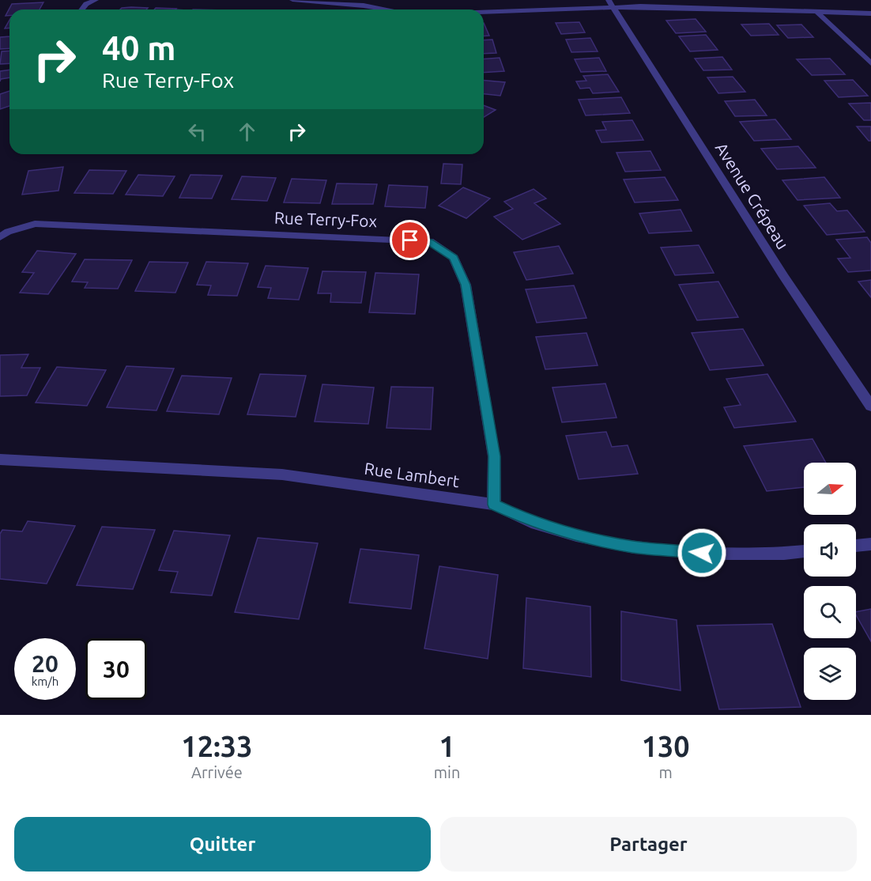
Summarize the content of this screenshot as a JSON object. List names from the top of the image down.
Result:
{
  "streets": {
    "street": ["Avenue Crépeau", "Rue Terry-Fox", "Rue Lambert"]
  },
  "crossings": [
    ["Rue Terry-Fox", "Rue Lambert"]
  ],
  "north": "right",
  "page": {
    "turn": ["40 m", "Rue Terry-Fox"],
    "speed": "20 km/h",
    "limit": "30",
    "eta": [
      "12:33",
      "Arrivée",
      "1",
      "min",
      "130",
      "m"
    ],
    "buttons": ["Quitter", "Partager"]
  }
}
